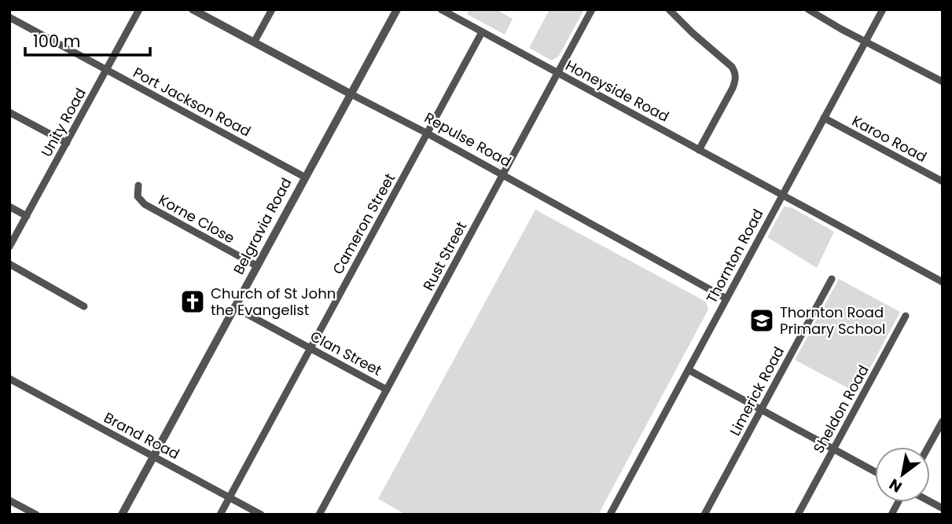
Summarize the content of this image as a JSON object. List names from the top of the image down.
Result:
{
  "streets": {
    "street": [
      "Honeyside Road",
      "Port Jackson Road",
      "Unity Road",
      "Karoo Road",
      "Repulse Road",
      "Korne Close",
      "Cameron Street",
      "Belgravia Road",
      "Rust Street",
      "Thornton Road",
      "Clan Street",
      "Limerick Road",
      "Sheldon Road",
      "Brand Road"
    ]
  },
  "crossings": [
    ["Honeyside Road", "Cameron Street"],
    ["Honeyside Road", "Rust Street"],
    ["Honeyside Road", "Thornton Road"],
    ["Port Jackson Road", "Unity Road"],
    ["Port Jackson Road", "Belgravia Road"],
    ["Karoo Road", "Thornton Road"],
    ["Repulse Road", "Cameron Street"],
    ["Repulse Road", "Belgravia Road"],
    ["Repulse Road", "Rust Street"],
    ["Repulse Road", "Thornton Road"],
    ["Korne Close", "Belgravia Road"],
    ["Cameron Street", "Clan Street"],
    ["Cameron Street", "Brand Road"],
    ["Belgravia Road", "Clan Street"],
    ["Belgravia Road", "Brand Road"],
    ["Rust Street", "Clan Street"]
  ],
  "places": {
    "church": ["Church of St John the Evangelist"],
    "school or university": ["Thornton Road Primary School"]
  },
  "scale_bar": "100 m",
  "north": "bottom left"
}
